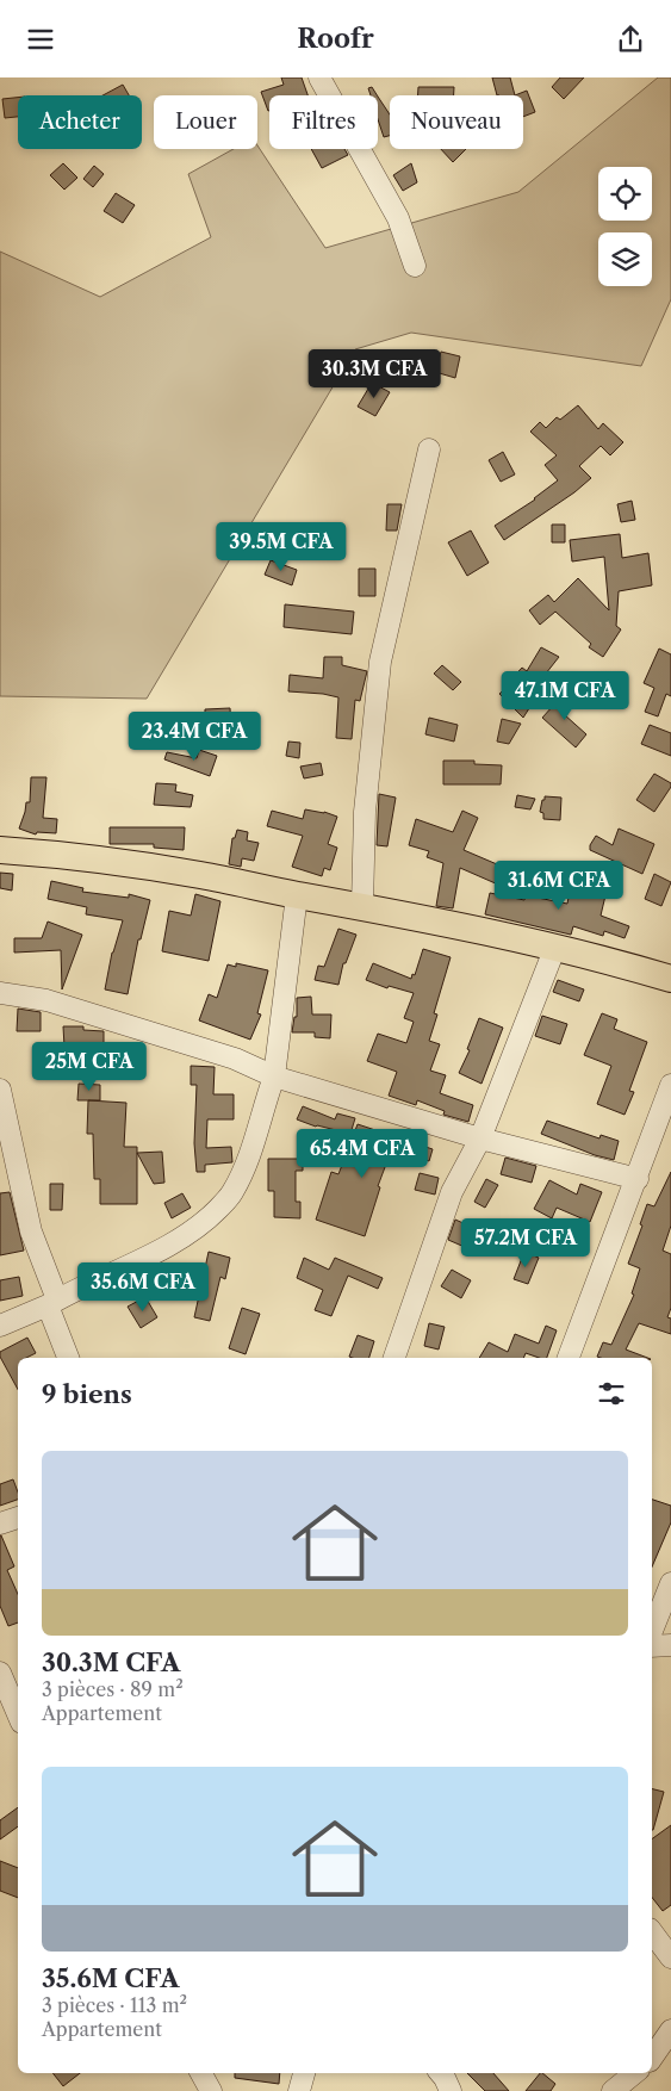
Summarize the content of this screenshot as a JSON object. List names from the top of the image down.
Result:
{
  "page": {
    "header": "Roofr",
    "chip": [
      "Acheter",
      "Louer",
      "Filtres",
      "Nouveau"
    ],
    "price": [
      "30.3M CFA",
      "39.5M CFA",
      "47.1M CFA",
      "23.4M CFA",
      "31.6M CFA",
      "25M CFA",
      "65.4M CFA",
      "57.2M CFA",
      "35.6M CFA"
    ],
    "heading": "9 biens",
    "list": [
      {
        "name": "30.3M CFA",
        "note": "3 pièces · 89 m² · Appartement"
      },
      {
        "name": "35.6M CFA",
        "note": "3 pièces · 113 m² · Appartement"
      }
    ]
  }
}
